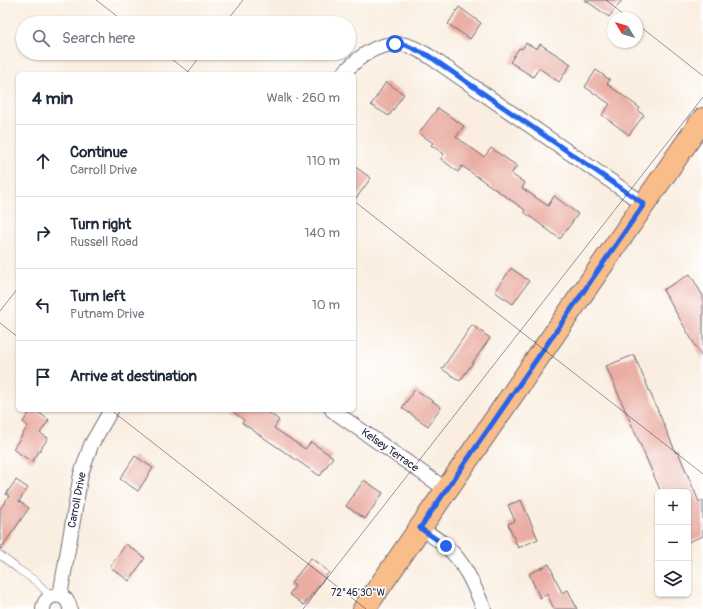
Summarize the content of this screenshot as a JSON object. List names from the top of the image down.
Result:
{
  "streets": {
    "street": ["Kelsey Terrace", "Carroll Drive"]
  },
  "north": "top left",
  "page": {
    "search": "Search here",
    "heading": ["4 min", "Walk · 260 m"],
    "list": [
      ["Continue", "Carroll Drive", "110 m"],
      ["Turn right", "Russell Road", "140 m"],
      ["Turn left", "Putnam Drive", "10 m"],
      "Arrive at destination"
    ],
    "map_buttons": ["+", "−"]
  },
  "coordinates": ["72°46'30\"W"]
}
